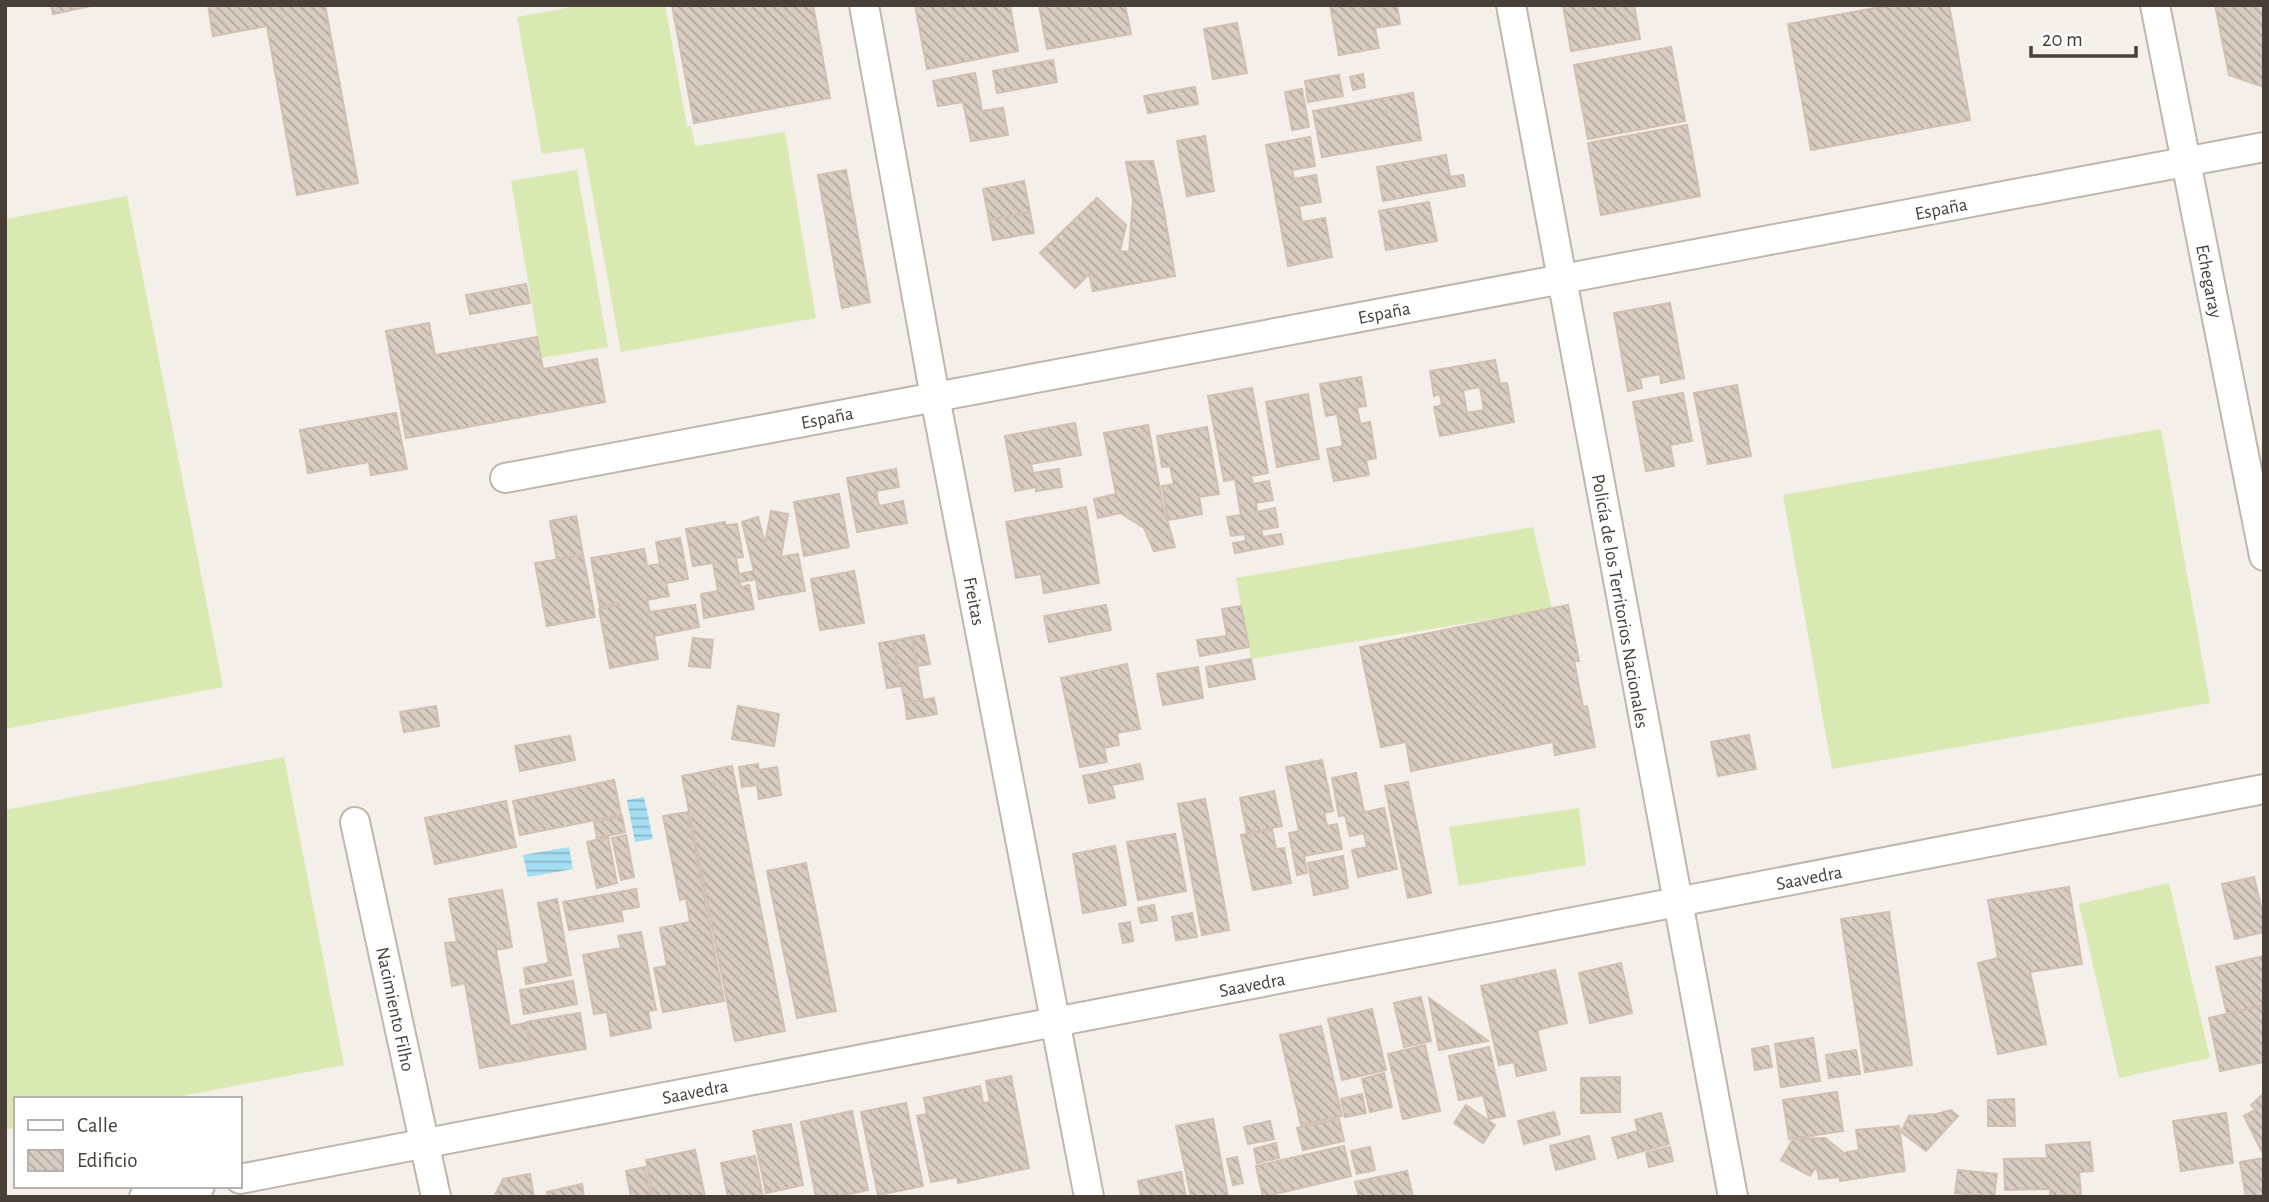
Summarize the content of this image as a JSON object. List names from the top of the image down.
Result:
{
  "streets": {
    "street": [
      "España",
      "Echegaray",
      "Freitas",
      "Policía de los Territorios Nacionales",
      "Saavedra",
      "Nacimiento Filho"
    ]
  },
  "crossings": [
    ["España", "Echegaray"],
    ["España", "Freitas"],
    ["España", "Policía de los Territorios Nacionales"],
    ["Freitas", "Saavedra"],
    ["Policía de los Territorios Nacionales", "Saavedra"],
    ["Saavedra", "Nacimiento Filho"]
  ],
  "legend": ["Calle", "Edificio"],
  "scale_bar": "20 m"
}
